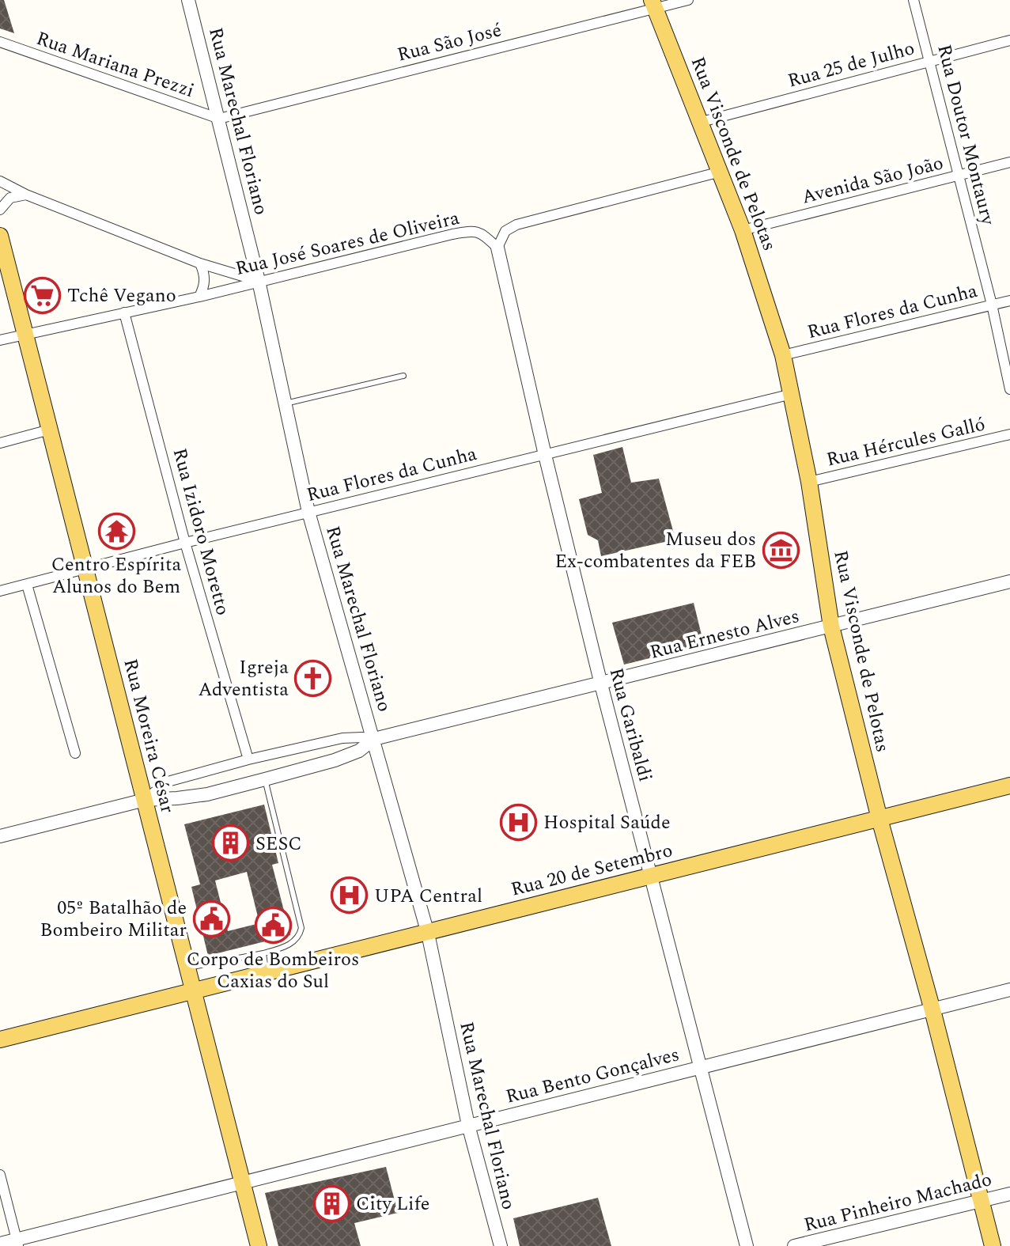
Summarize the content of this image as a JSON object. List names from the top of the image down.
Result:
{
  "streets": {
    "main road": ["Rua Visconde de Pelotas", "Rua Moreira César", "Rua 20 de Setembro"],
    "street": [
      "Rua São José",
      "Rua Mariana Prezzi",
      "Rua 25 de Julho",
      "Rua Marechal Floriano",
      "Rua Doutor Montaury",
      "Avenida São João",
      "Rua José Soares de Oliveira",
      "Rua Flores da Cunha",
      "Rua Hércules Galló",
      "Rua Izidoro Moretto",
      "Rua Ernesto Alves",
      "Rua Garibaldi",
      "Rua Bento Gonçalves",
      "Rua Pinheiro Machado"
    ]
  },
  "crossings": [
    ["Rua São José", "Rua Mariana Prezzi"],
    ["Rua São José", "Rua Marechal Floriano"],
    ["Rua São José", "Rua Visconde de Pelotas"],
    ["Rua Mariana Prezzi", "Rua Marechal Floriano"],
    ["Rua 25 de Julho", "Rua Doutor Montaury"],
    ["Rua 25 de Julho", "Rua Visconde de Pelotas"],
    ["Rua Marechal Floriano", "Rua José Soares de Oliveira"],
    ["Rua Marechal Floriano", "Rua Flores da Cunha"],
    ["Rua Marechal Floriano", "Rua Ernesto Alves"],
    ["Rua Marechal Floriano", "Rua 20 de Setembro"],
    ["Rua Marechal Floriano", "Rua Bento Gonçalves"],
    ["Rua Doutor Montaury", "Avenida São João"],
    ["Rua Doutor Montaury", "Rua Flores da Cunha"],
    ["Rua Visconde de Pelotas", "Avenida São João"],
    ["Rua Visconde de Pelotas", "Rua Flores da Cunha"],
    ["Rua Visconde de Pelotas", "Rua Hércules Galló"],
    ["Rua Visconde de Pelotas", "Rua Ernesto Alves"],
    ["Rua Visconde de Pelotas", "Rua 20 de Setembro"],
    ["Rua Visconde de Pelotas", "Rua Bento Gonçalves"],
    ["Rua Visconde de Pelotas", "Rua Pinheiro Machado"],
    ["Rua José Soares de Oliveira", "Rua Izidoro Moretto"],
    ["Rua José Soares de Oliveira", "Rua Garibaldi"],
    ["Rua José Soares de Oliveira", "Rua Moreira César"],
    ["Rua Flores da Cunha", "Rua Izidoro Moretto"],
    ["Rua Flores da Cunha", "Rua Garibaldi"],
    ["Rua Flores da Cunha", "Rua Moreira César"],
    ["Rua Izidoro Moretto", "Rua Ernesto Alves"],
    ["Rua Ernesto Alves", "Rua Garibaldi"],
    ["Rua Ernesto Alves", "Rua Moreira César"],
    ["Rua Garibaldi", "Rua 20 de Setembro"],
    ["Rua Garibaldi", "Rua Bento Gonçalves"],
    ["Rua Moreira César", "Rua 20 de Setembro"],
    ["Rua Moreira César", "Rua Bento Gonçalves"]
  ],
  "places": {
    "supermarket": ["Tchê Vegano"],
    "temple": ["Centro Espírita Alunos do Bem"],
    "museum": ["Museu dos Ex-combatentes da FEB"],
    "church": ["Igreja Adventista"],
    "hospital": ["Hospital Saúde", "UPA Central"],
    "building": ["SESC", "City Life"],
    "public building": ["05º Batalhão de Bombeiro Militar", "Corpo de Bombeiros Caxias do Sul"]
  }
}
